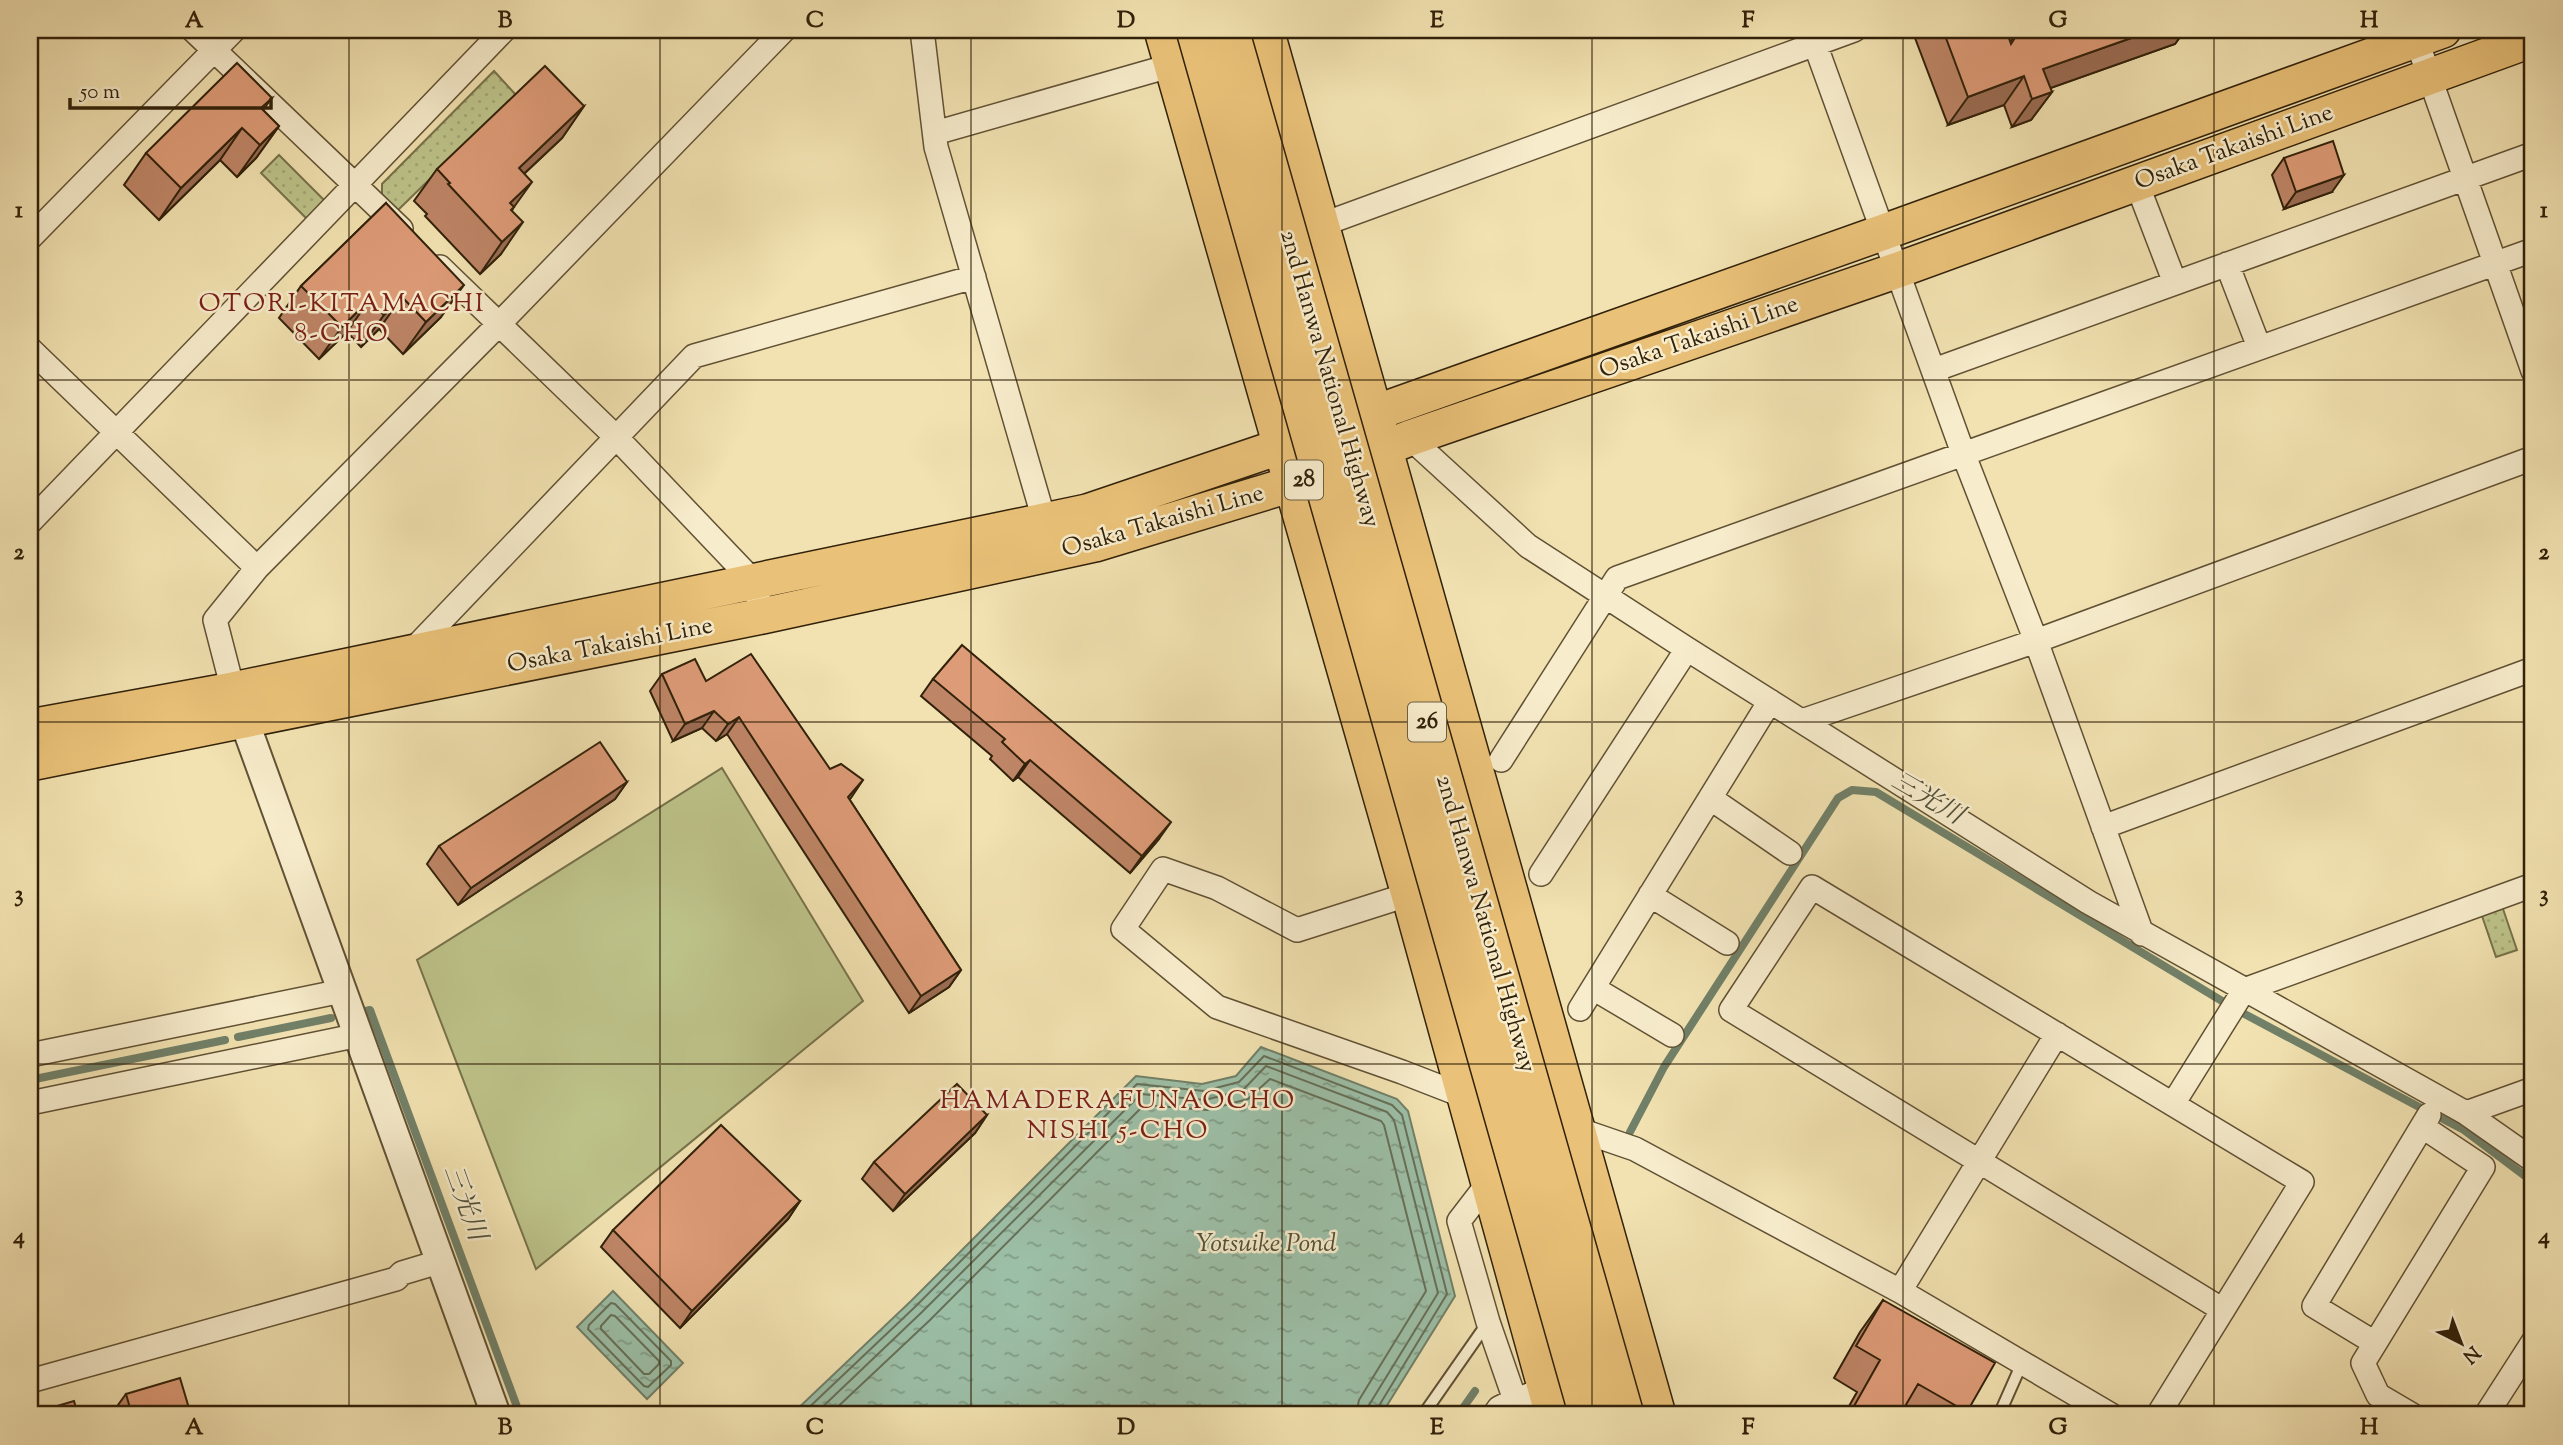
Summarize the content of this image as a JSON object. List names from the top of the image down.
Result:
{
  "streets": {
    "highway": ["2nd Hanwa National Highway", "26"],
    "main road": ["Osaka Takaishi Line", "28"]
  },
  "crossings": [
    ["Osaka Takaishi Line", "26"]
  ],
  "districts": ["OTORI-KITAMACHI 8-CHO", "HAMADERAFUNAOCHO NISHI 5-CHO"],
  "water": ["三光川", "Yotsuike Pond"],
  "scale_bar": "50 m",
  "north": "bottom right",
  "grid": {
    "columns": [
      "A",
      "B",
      "C",
      "D",
      "E",
      "F",
      "G",
      "H"
    ],
    "rows": [
      "1",
      "2",
      "3",
      "4"
    ]
  }
}
